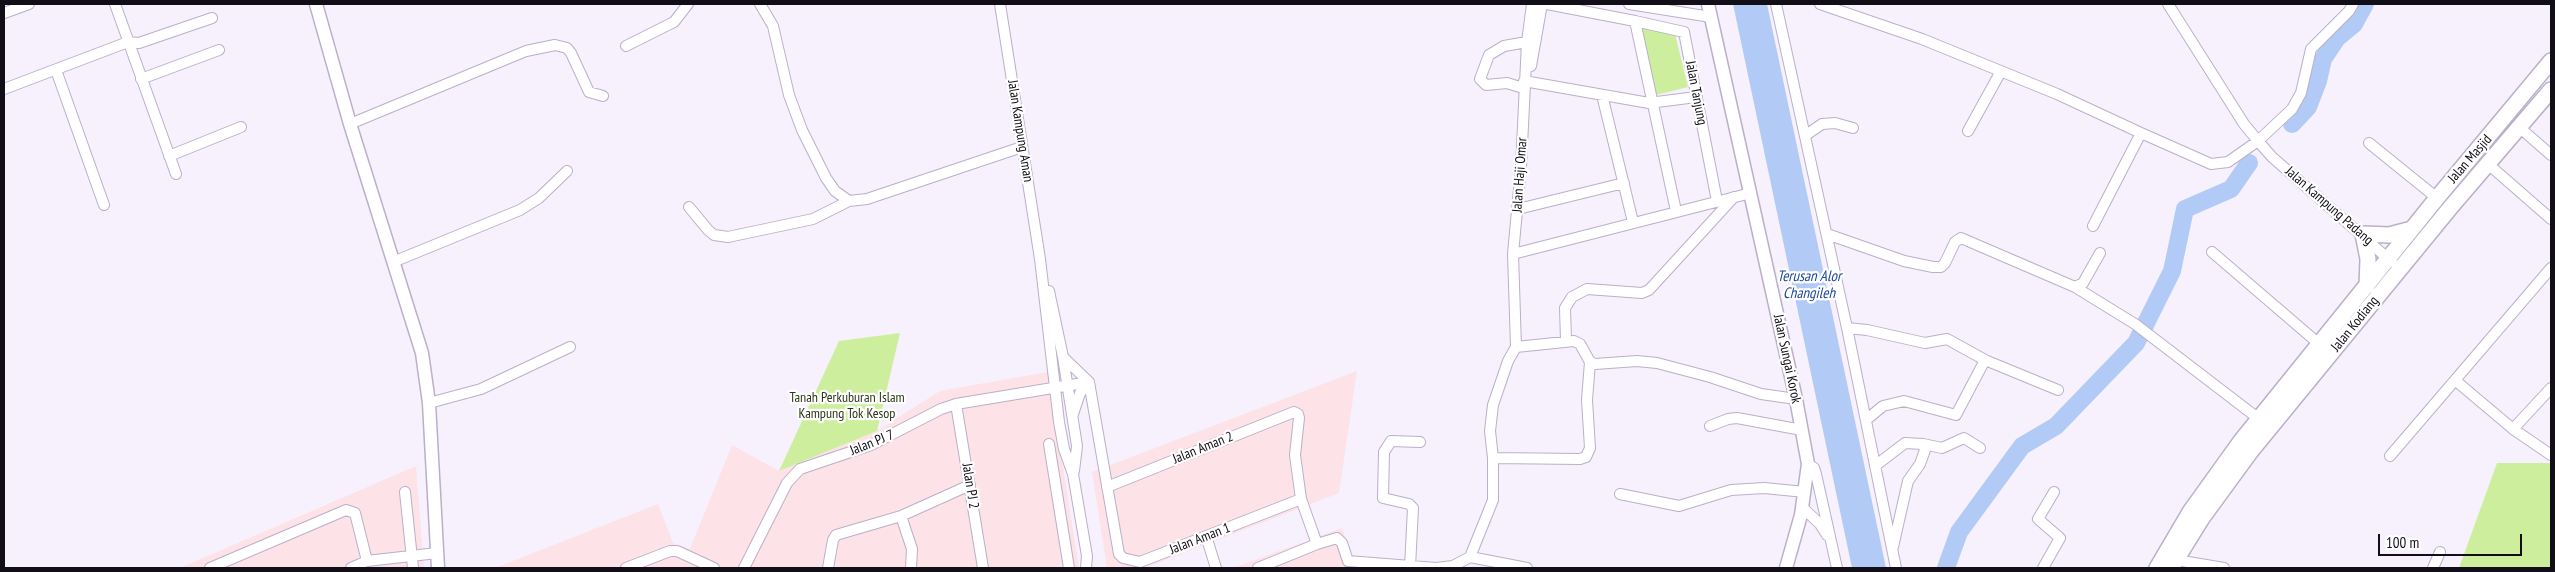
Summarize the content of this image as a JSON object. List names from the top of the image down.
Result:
{
  "streets": {
    "highway": ["Jalan Masjid", "Jalan Kodiang"],
    "main road": ["Jalan Sungai Korok"],
    "street": [
      "Jalan Tanjung",
      "Jalan Kampung Aman",
      "Jalan Haji Omar",
      "Jalan Kampung Padang",
      "Jalan PJ 7",
      "Jalan Aman 2",
      "Jalan PJ 2",
      "Jalan Aman 1"
    ]
  },
  "crossings": [
    ["Jalan Kampung Aman", "Jalan PJ 7"],
    ["Jalan Masjid", "Jalan Kampung Padang"],
    ["Jalan Masjid", "Jalan Kodiang"],
    ["Jalan Kampung Padang", "Jalan Kodiang"],
    ["Jalan PJ 7", "Jalan PJ 2"],
    ["Jalan PJ 7", "Jalan Aman 1"],
    ["Jalan Aman 2", "Jalan Aman 1"]
  ],
  "water": ["Terusan Alor Changileh"],
  "parks": ["Tanah Perkuburan Islam Kampung Tok Kesop"],
  "scale_bar": "100 m"
}
